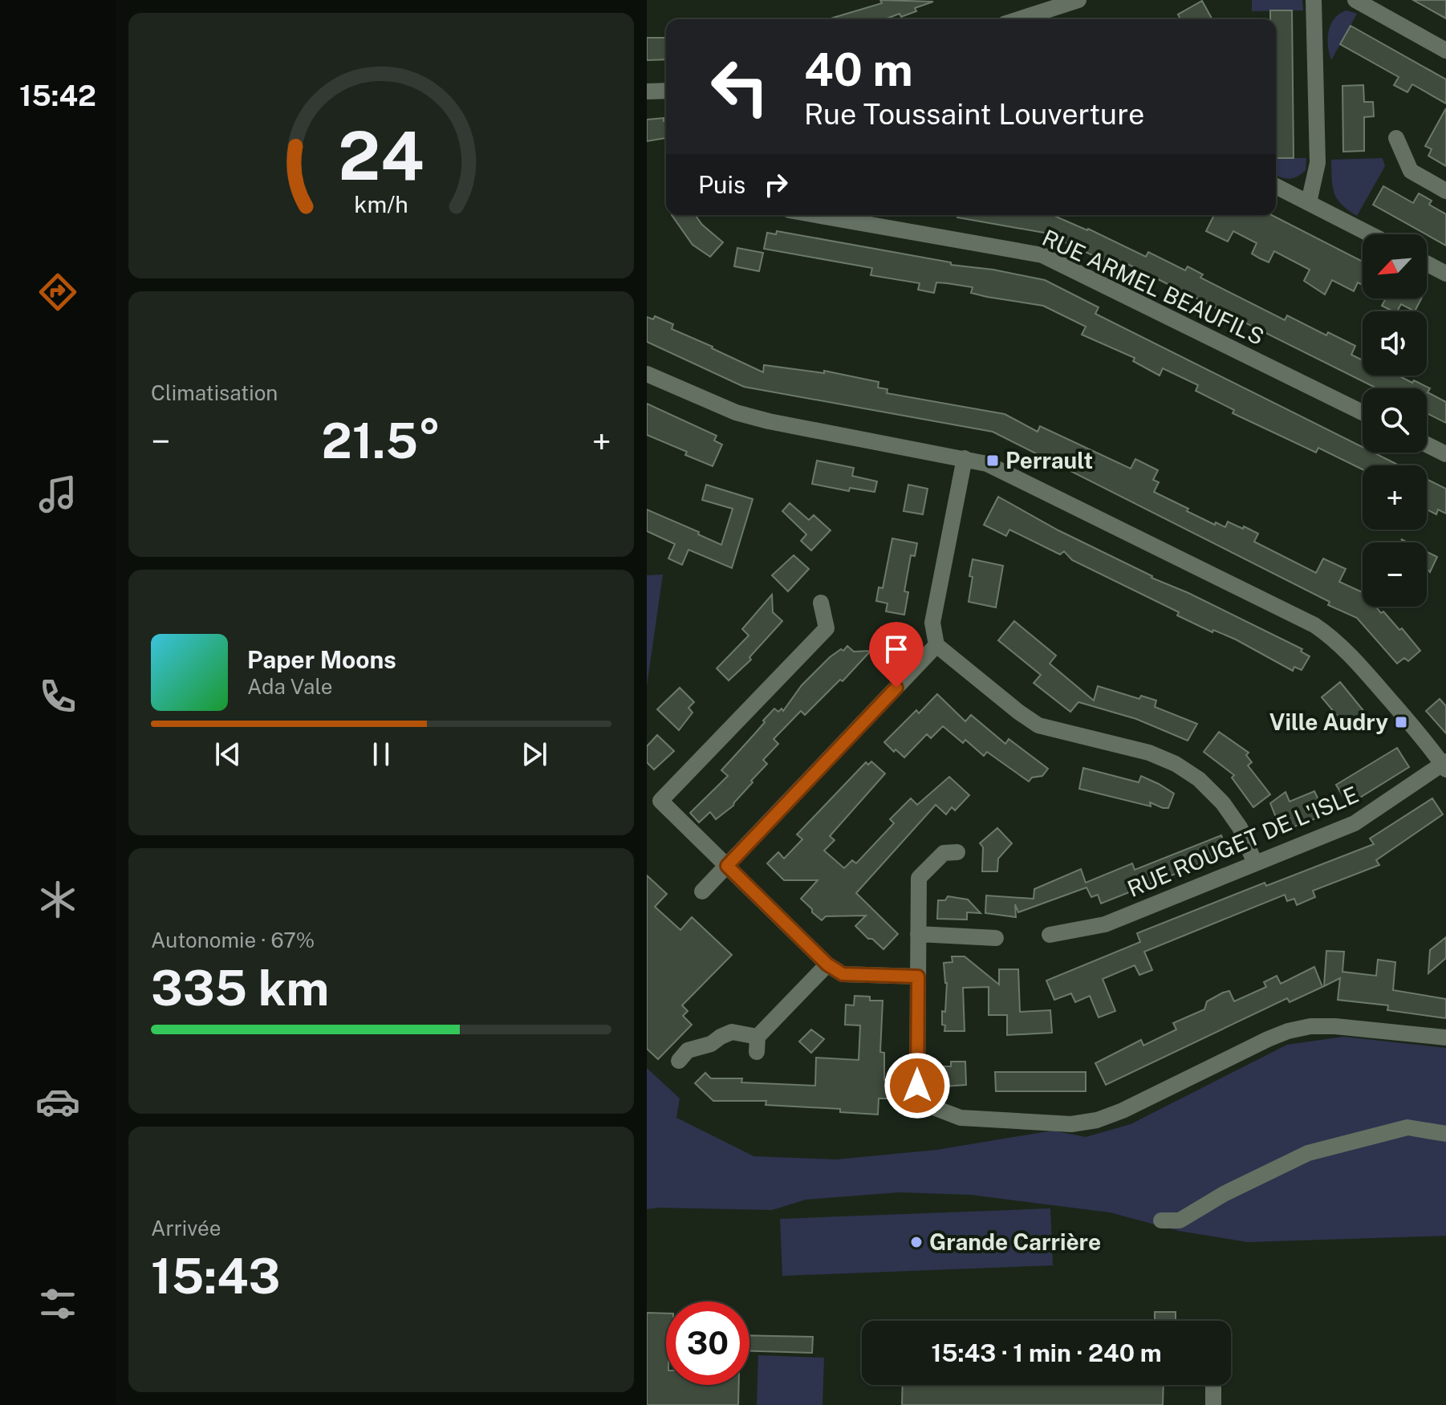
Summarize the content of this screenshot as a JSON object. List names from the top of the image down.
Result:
{
  "streets": {
    "street": ["RUE ARMEL BEAUFILS", "RUE ROUGET DE L'ISLE"]
  },
  "places": {
    "transit": ["Perrault", "Ville Audry"],
    "other": ["Grande Carrière"]
  },
  "north": "bottom left",
  "page": {
    "tabs": "15:42",
    "turn": ["40 m", "Rue Toussaint Louverture"],
    "then": "Puis",
    "map_buttons": ["+", "−"],
    "tile": [
      "Climatisation",
      ["Autonomie · 67%", "335 km"],
      ["Arrivée", "15:43"]
    ],
    "heat": ["−", "21.5°", "+"],
    "song": ["Paper Moons", "Ada Vale"],
    "limit": "30",
    "trip": "15:43 · 1 min · 240 m",
    "gauge": ["24", "km/h"]
  }
}
